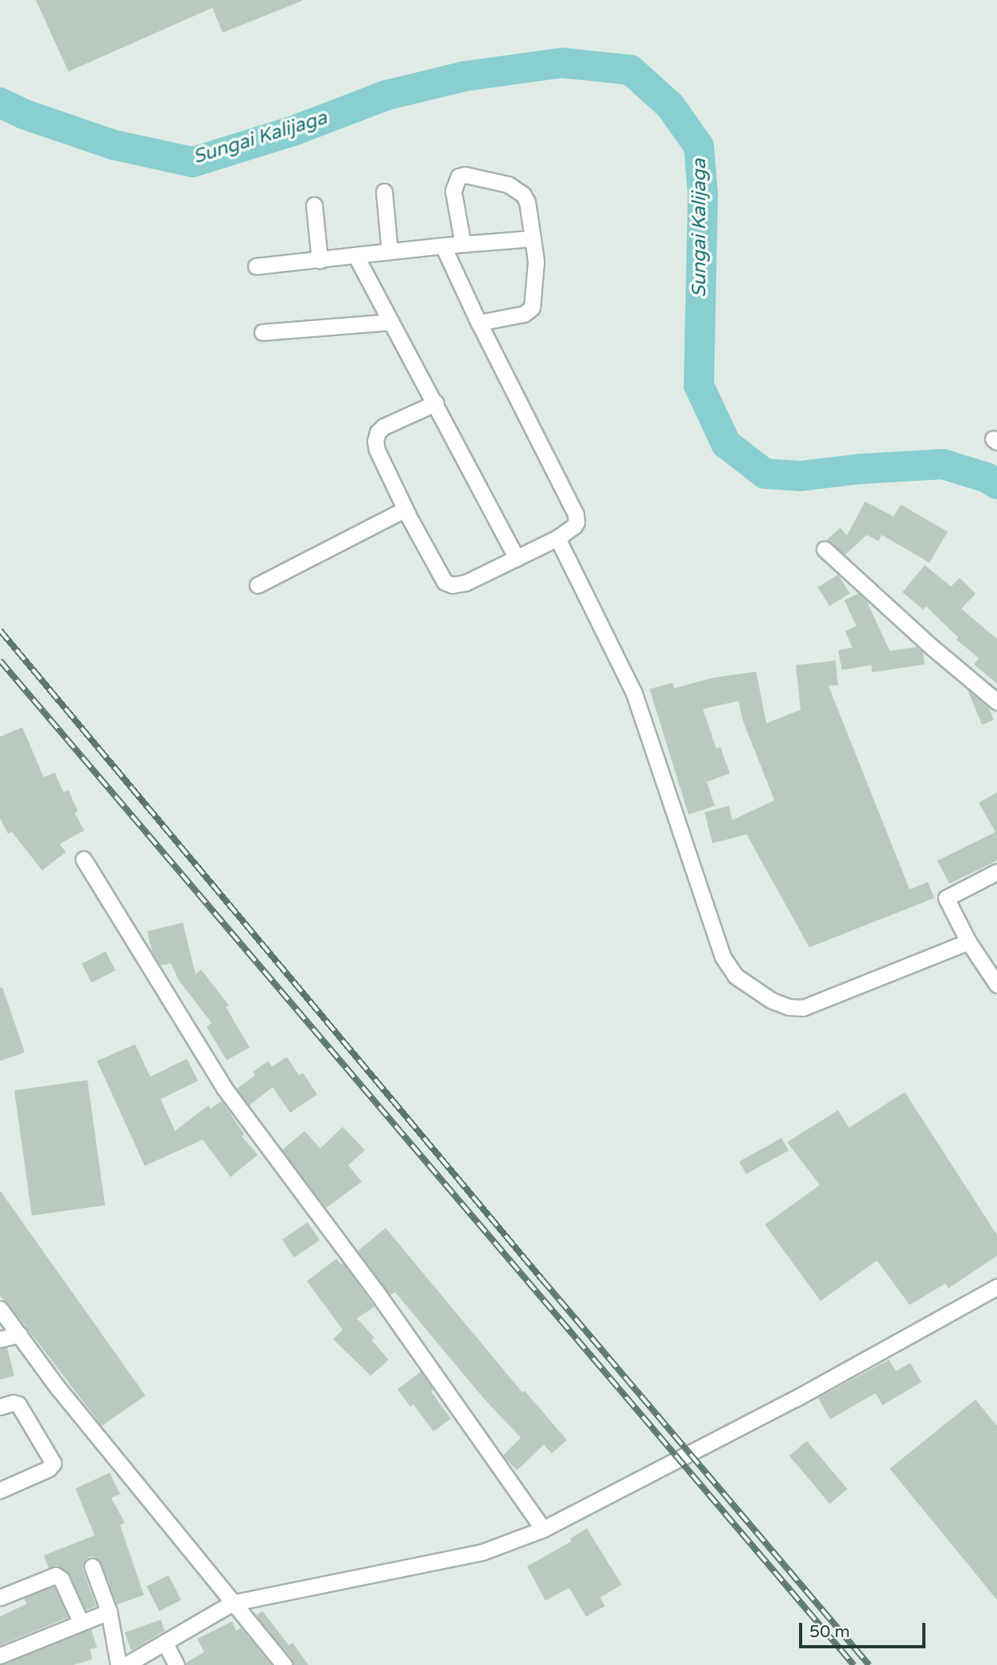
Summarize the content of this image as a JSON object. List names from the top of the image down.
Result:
{
  "water": ["Sungai Kalijaga"],
  "scale_bar": "50 m"
}
